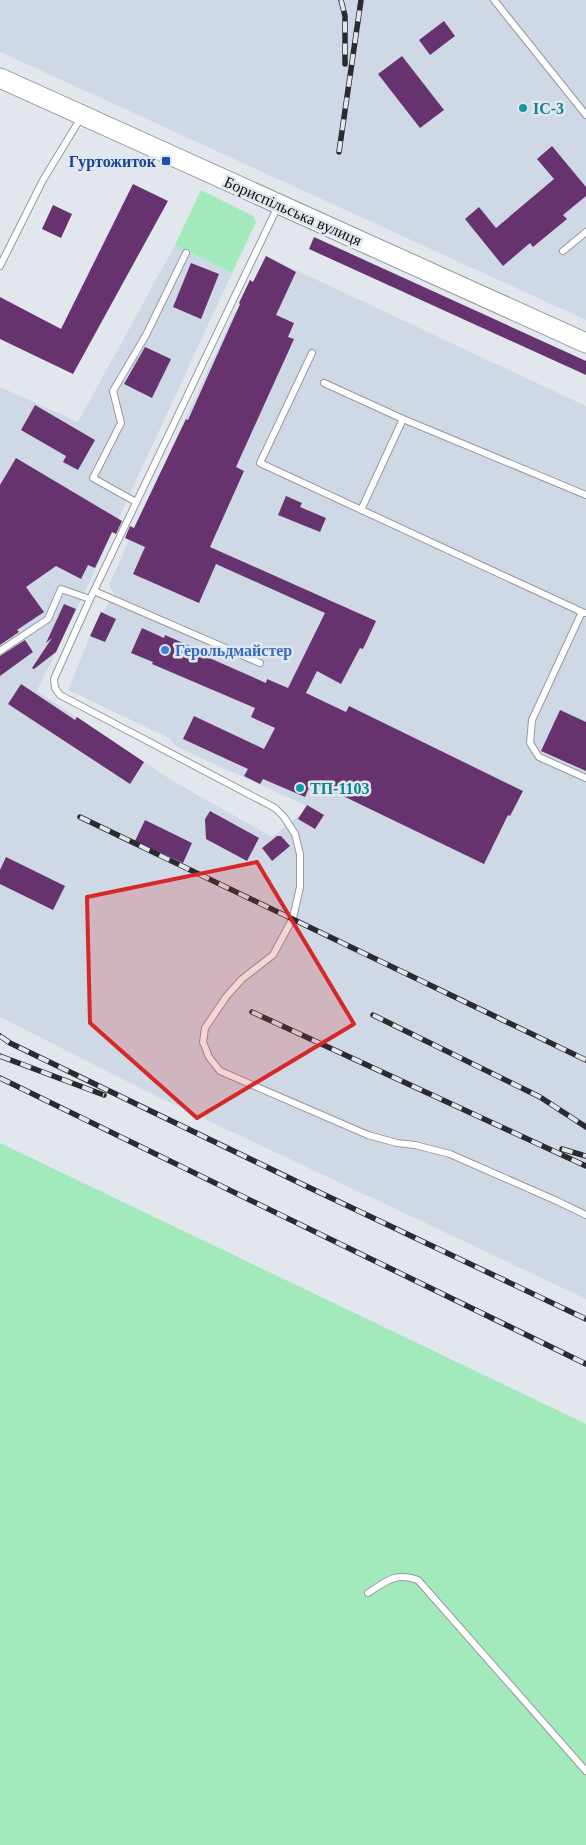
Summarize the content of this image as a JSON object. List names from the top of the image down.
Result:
{
  "streets": {
    "main road": ["Бориспільська вулиця"]
  },
  "places": {
    "other": ["ІС-3", "Герольдмайстер", "ТП-1103"],
    "transit": ["Гуртожиток"]
  }
}
